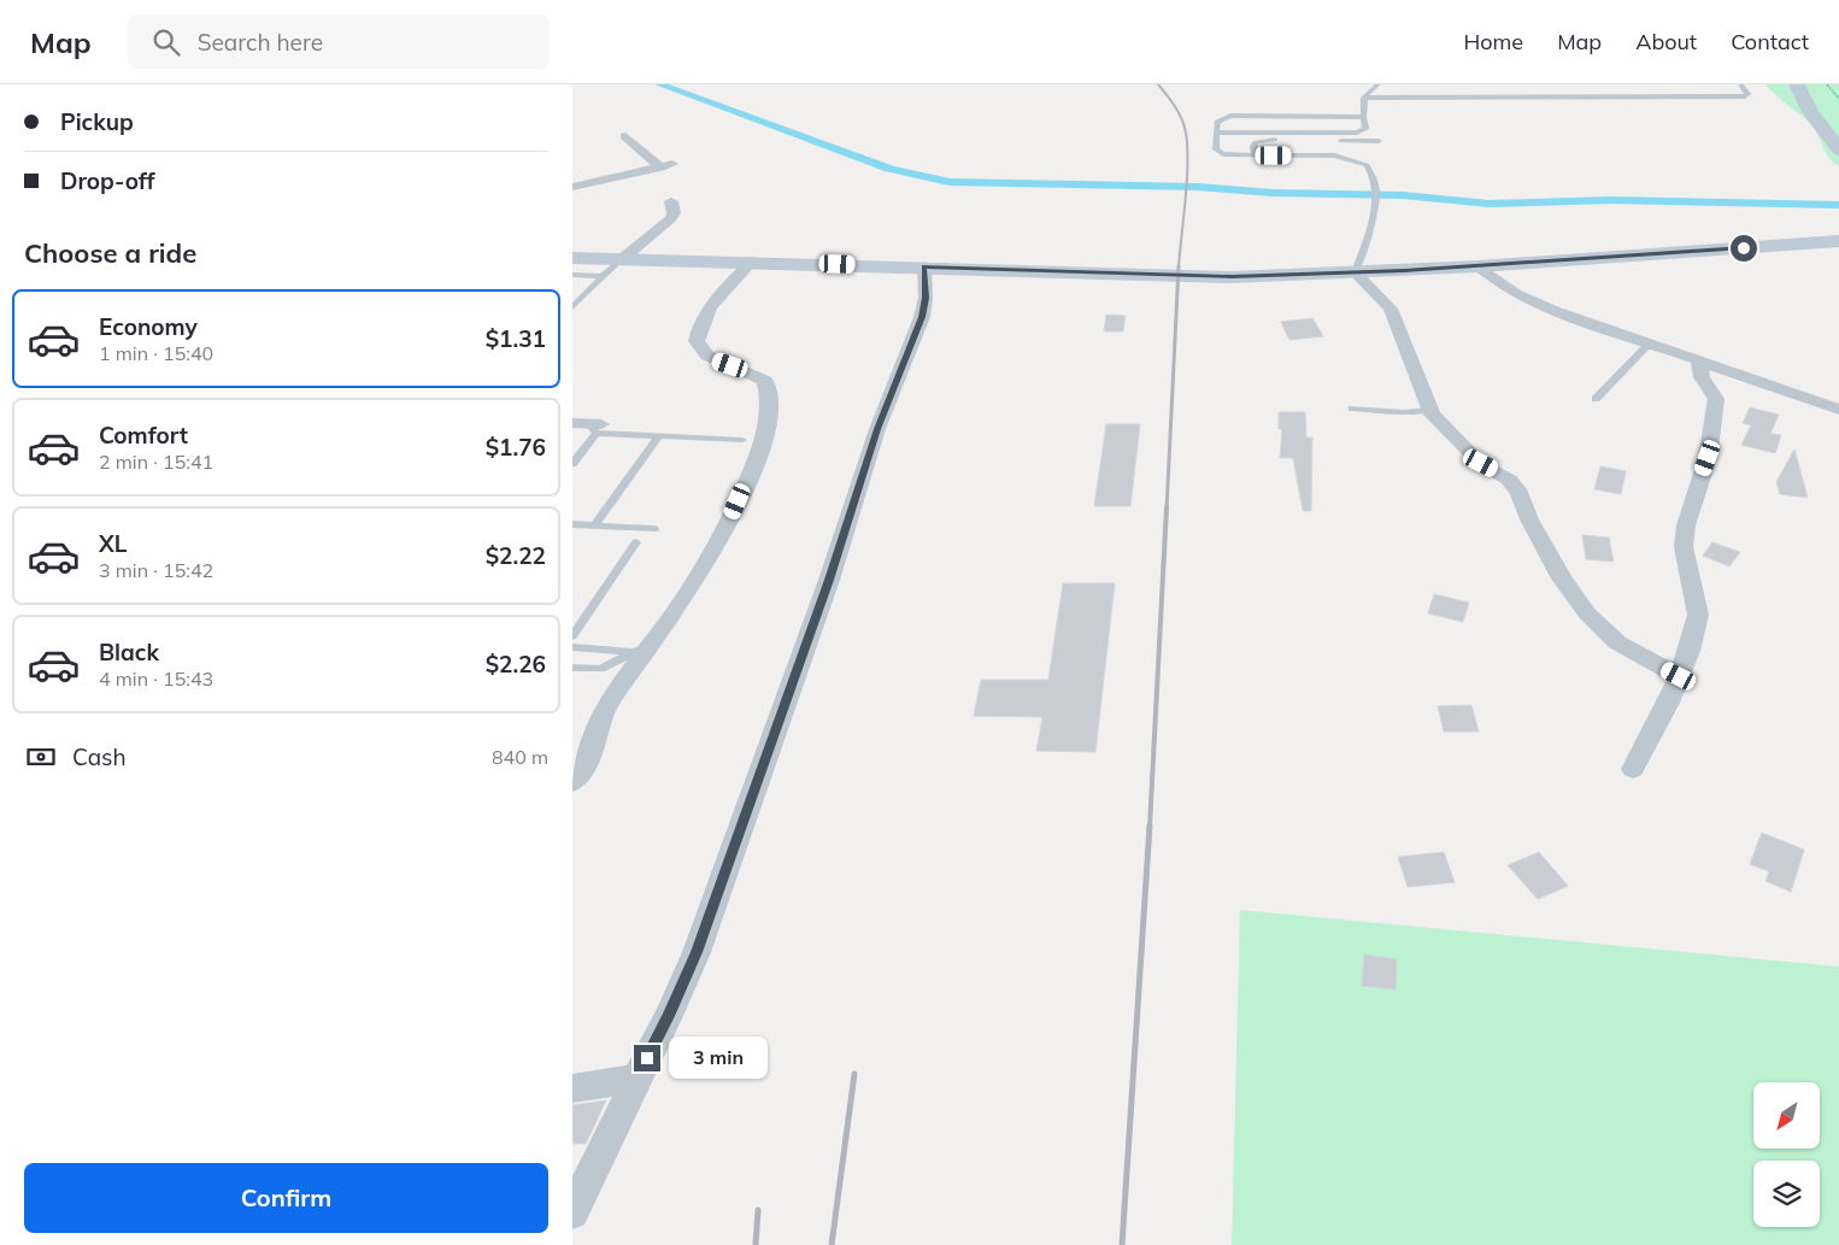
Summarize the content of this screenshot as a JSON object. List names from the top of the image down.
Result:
{
  "north": "bottom left",
  "page": {
    "header": "Map",
    "search": "Search here",
    "nav": [
      "Home",
      "Map",
      "About",
      "Contact"
    ],
    "banner": ["Pickup", "Drop-off"],
    "heading": "Choose a ride",
    "list": [
      {
        "name": "Economy",
        "note": "1 min · 15:40",
        "value": "$1.31"
      },
      {
        "name": "Comfort",
        "note": "2 min · 15:41",
        "value": "$1.76"
      },
      {
        "name": "XL",
        "note": "3 min · 15:42",
        "value": "$2.22"
      },
      {
        "name": "Black",
        "note": "4 min · 15:43",
        "value": "$2.26"
      }
    ],
    "pay": ["Cash", "840 m"],
    "bubble": "3 min",
    "buttons": "Confirm"
  }
}
